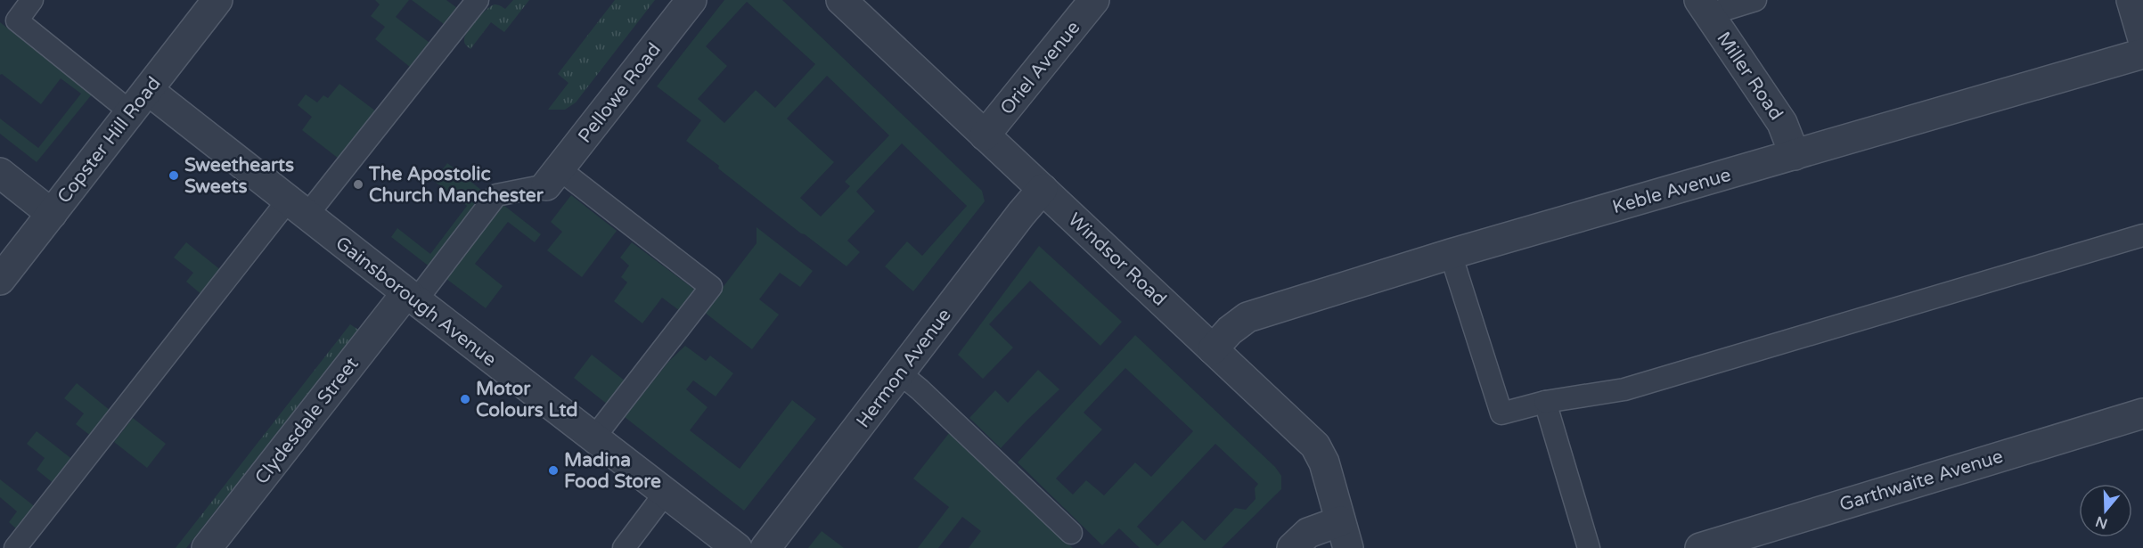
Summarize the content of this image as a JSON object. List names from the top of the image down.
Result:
{
  "streets": {
    "street": [
      "Oriel Avenue",
      "Miller Road",
      "Pellowe Road",
      "Copster Hill Road",
      "Keble Avenue",
      "Windsor Road",
      "Gainsborough Avenue",
      "Hermon Avenue",
      "Clydesdale Street",
      "Garthwaite Avenue"
    ]
  },
  "crossings": [
    ["Oriel Avenue", "Windsor Road"],
    ["Miller Road", "Keble Avenue"],
    ["Copster Hill Road", "Gainsborough Avenue"],
    ["Keble Avenue", "Windsor Road"],
    ["Windsor Road", "Hermon Avenue"],
    ["Gainsborough Avenue", "Clydesdale Street"]
  ],
  "places": [
    "Sweethearts Sweets",
    "The Apostolic Church Manchester",
    "Motor Colours Ltd",
    "Madina Food Store"
  ],
  "north": "bottom"
}
